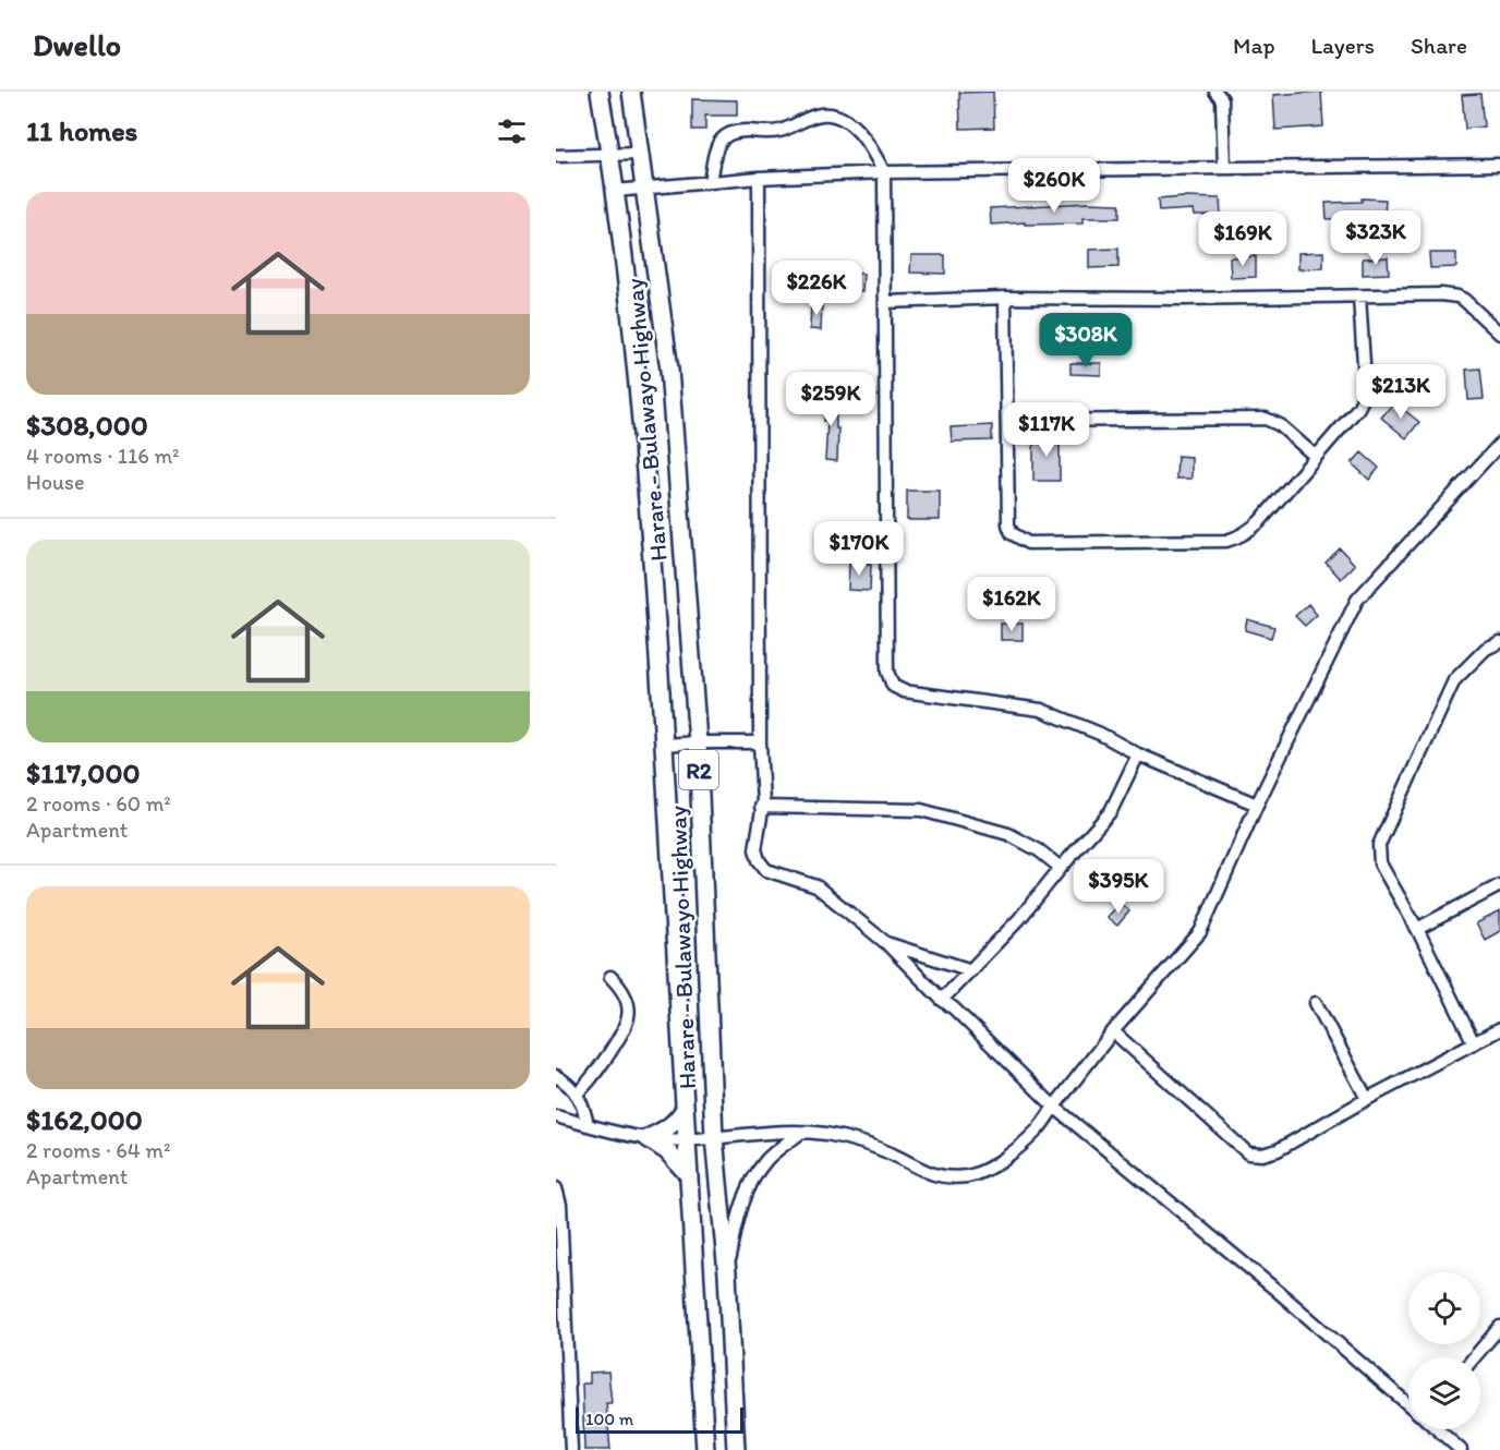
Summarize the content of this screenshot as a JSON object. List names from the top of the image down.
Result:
{
  "streets": {
    "highway": ["Harare - Bulawayo Highway", "R2"]
  },
  "scale_bar": "100 m",
  "page": {
    "header": "Dwello",
    "nav": ["Map", "Layers", "Share"],
    "heading": "11 homes",
    "price": [
      "$260K",
      "$323K",
      "$169K",
      "$226K",
      "$308K",
      "$213K",
      "$259K",
      "$117K",
      "$170K",
      "$162K",
      "$395K"
    ],
    "list": [
      {
        "name": "$308,000",
        "note": "4 rooms · 116 m² · House"
      },
      {
        "name": "$117,000",
        "note": "2 rooms · 60 m² · Apartment"
      },
      {
        "name": "$162,000",
        "note": "2 rooms · 64 m² · Apartment"
      }
    ],
    "scale": "100 m"
  }
}
